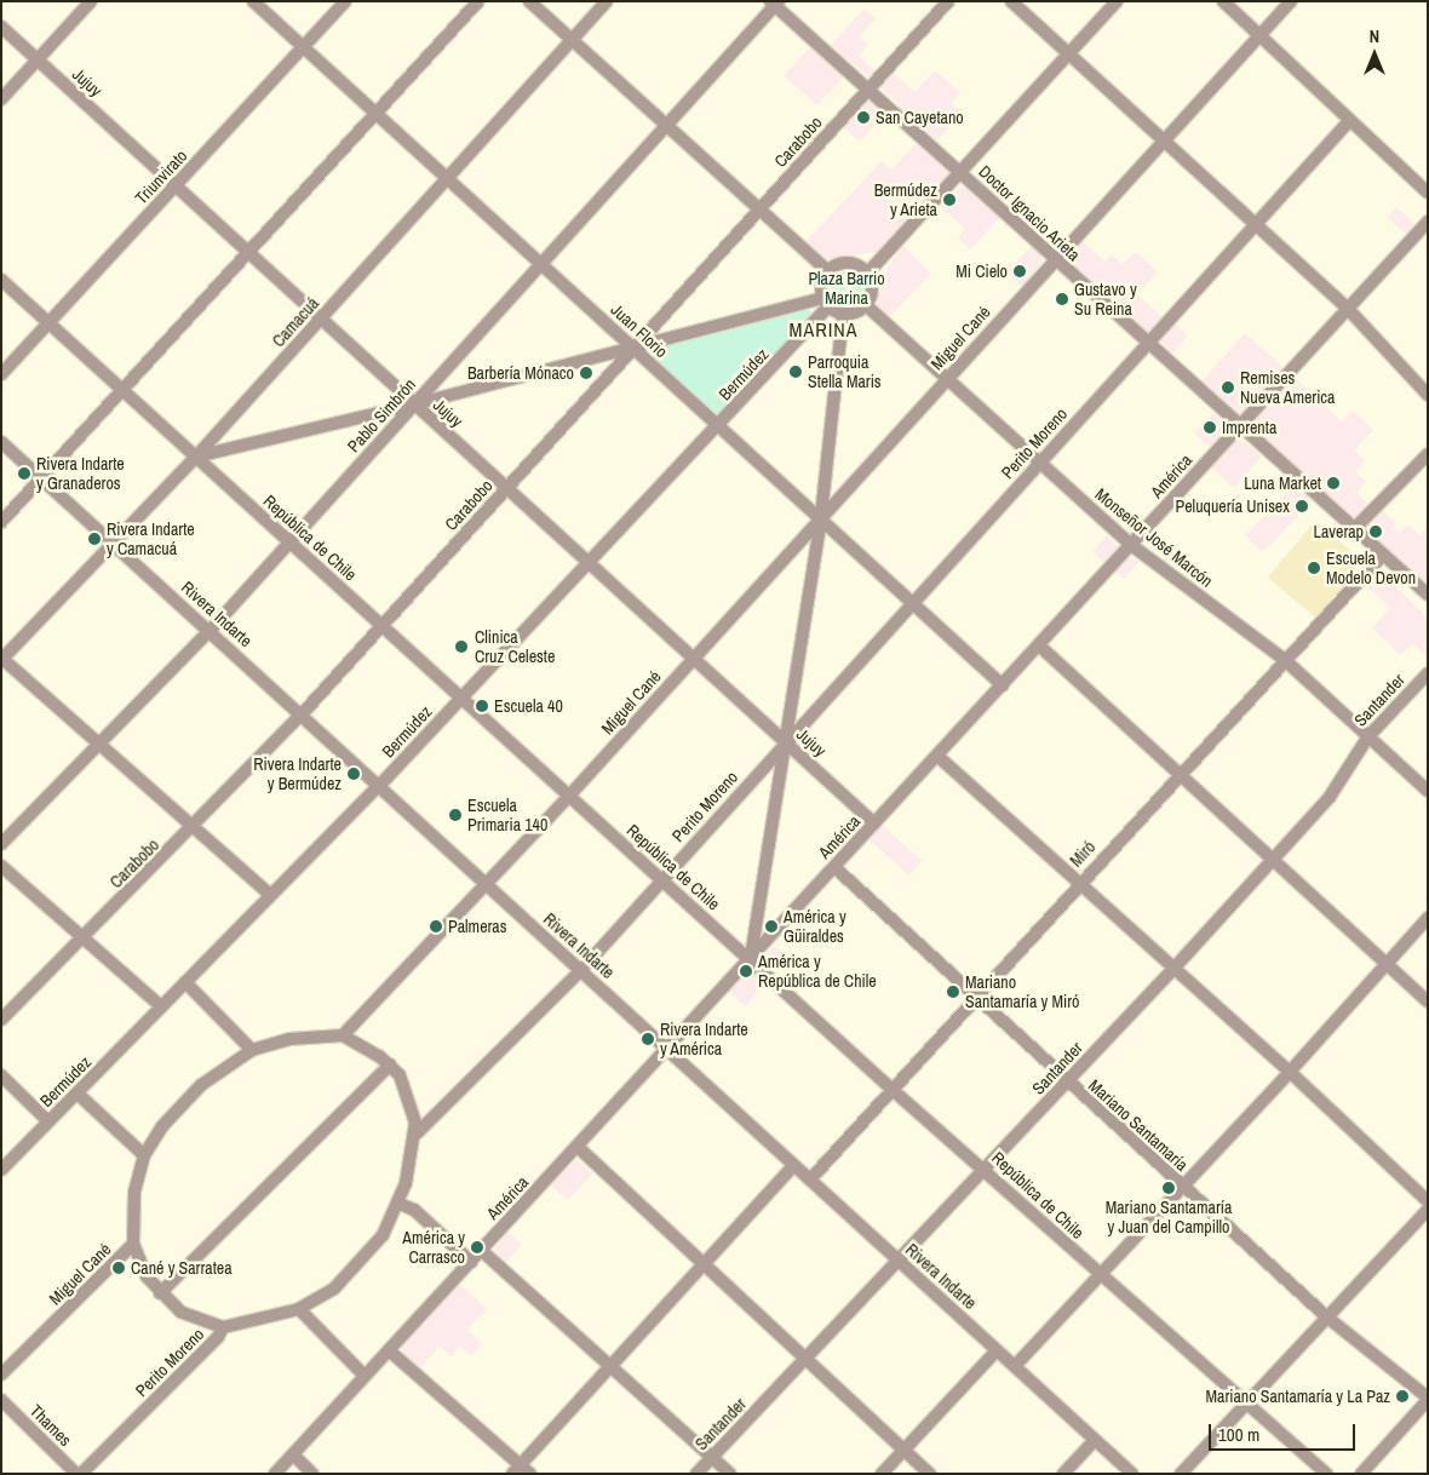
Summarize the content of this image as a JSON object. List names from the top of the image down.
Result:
{
  "streets": {
    "street": [
      "Jujuy",
      "Carabobo",
      "Triunvirato",
      "Doctor Ignacio Arieta",
      "Camacuá",
      "Juan Florio",
      "Miguel Cané",
      "Bermúdez",
      "Pablo Simbrón",
      "Perito Moreno",
      "América",
      "República de Chile",
      "Monseñor José Marcón",
      "Rivera Indarte",
      "Santander",
      "Miró",
      "Mariano Santamaría",
      "Thames"
    ]
  },
  "crossings": [
    ["Jujuy", "Carabobo"],
    ["Jujuy", "Triunvirato"],
    ["Jujuy", "Camacuá"],
    ["Jujuy", "Miguel Cané"],
    ["Jujuy", "Bermúdez"],
    ["Jujuy", "Pablo Simbrón"],
    ["Jujuy", "Perito Moreno"],
    ["Jujuy", "América"],
    ["Carabobo", "Doctor Ignacio Arieta"],
    ["Carabobo", "Juan Florio"],
    ["Carabobo", "República de Chile"],
    ["Carabobo", "Rivera Indarte"],
    ["Triunvirato", "Juan Florio"],
    ["Triunvirato", "República de Chile"],
    ["Doctor Ignacio Arieta", "Miguel Cané"],
    ["Doctor Ignacio Arieta", "Pablo Simbrón"],
    ["Doctor Ignacio Arieta", "Perito Moreno"],
    ["Doctor Ignacio Arieta", "América"],
    ["Doctor Ignacio Arieta", "Miró"],
    ["Camacuá", "Juan Florio"],
    ["Camacuá", "República de Chile"],
    ["Camacuá", "Rivera Indarte"],
    ["Juan Florio", "Miguel Cané"],
    ["Juan Florio", "Bermúdez"],
    ["Juan Florio", "Pablo Simbrón"],
    ["Juan Florio", "Perito Moreno"],
    ["Juan Florio", "América"],
    ["Miguel Cané", "República de Chile"],
    ["Miguel Cané", "Monseñor José Marcón"],
    ["Miguel Cané", "Rivera Indarte"],
    ["Bermúdez", "República de Chile"],
    ["Bermúdez", "Monseñor José Marcón"],
    ["Bermúdez", "Rivera Indarte"],
    ["Pablo Simbrón", "República de Chile"],
    ["Pablo Simbrón", "Rivera Indarte"],
    ["Perito Moreno", "República de Chile"],
    ["Perito Moreno", "Monseñor José Marcón"],
    ["Perito Moreno", "Rivera Indarte"],
    ["América", "República de Chile"],
    ["América", "Monseñor José Marcón"],
    ["América", "Rivera Indarte"],
    ["América", "Mariano Santamaría"],
    ["República de Chile", "Santander"],
    ["República de Chile", "Miró"],
    ["Monseñor José Marcón", "Santander"],
    ["Monseñor José Marcón", "Miró"],
    ["Rivera Indarte", "Santander"],
    ["Rivera Indarte", "Miró"],
    ["Santander", "Mariano Santamaría"],
    ["Miró", "Mariano Santamaría"]
  ],
  "districts": ["MARINA"],
  "parks": ["Plaza Barrio Marina"],
  "places": [
    "San Cayetano",
    "Bermúdez y Arieta",
    "Mi Cielo",
    "Gustavo y Su Reina",
    "Parroquia Stella Maris",
    "Barbería Mónaco",
    "Remises Nueva America",
    "Imprenta",
    "Rivera Indarte y Granaderos",
    "Luna Market",
    "Peluquería Unisex",
    "Laverap",
    "Rivera Indarte y Camacuá",
    "Escuela Modelo Devon",
    "Clinica Cruz Celeste",
    "Escuela 40",
    "Rivera Indarte y Bermúdez",
    "Escuela Primaria 140",
    "Palmeras",
    "América y Güiraldes",
    "América y República de Chile",
    "Mariano Santamaría y Miró",
    "Rivera Indarte y América",
    "Mariano Santamaría y Juan del Campillo",
    "América y Carrasco",
    "Cané y Sarratea",
    "Mariano Santamaría y La Paz"
  ],
  "scale_bar": "100 m",
  "north": "top"
}
